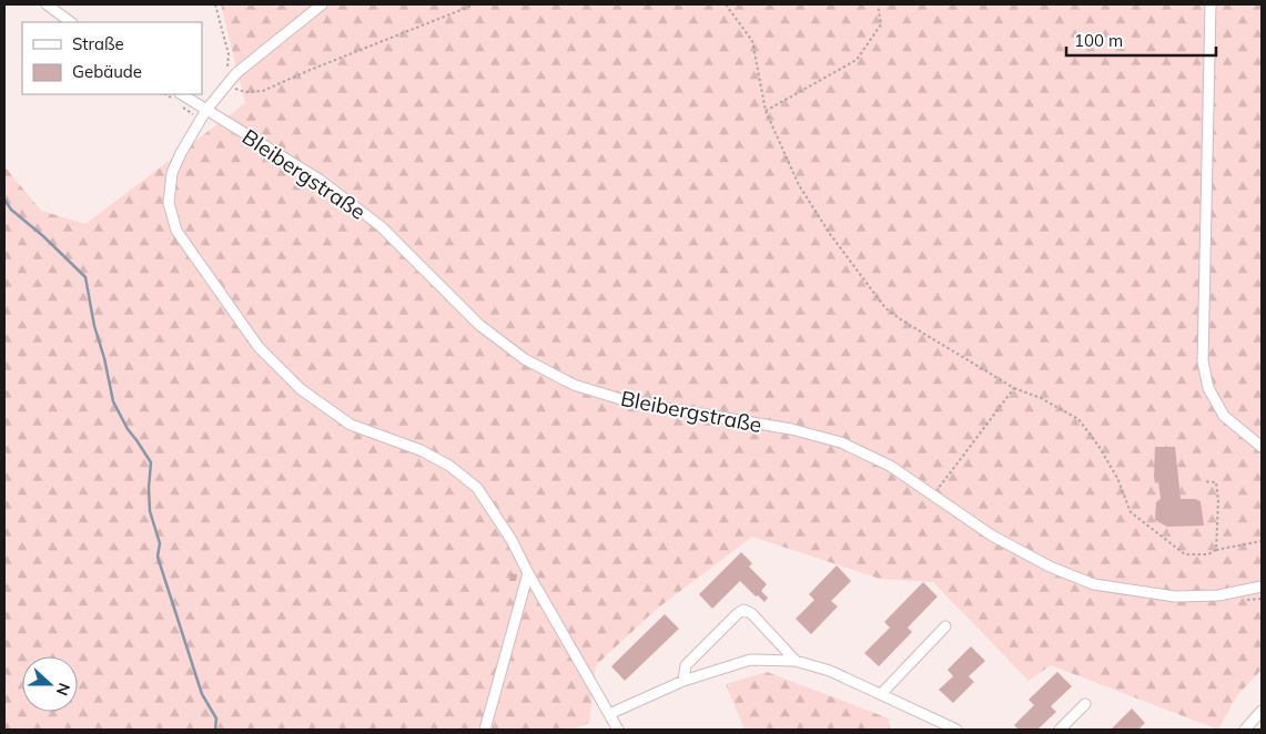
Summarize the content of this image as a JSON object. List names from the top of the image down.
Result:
{
  "streets": {
    "street": ["Bleibergstraße"]
  },
  "legend": ["Straße", "Gebäude"],
  "scale_bar": "100 m",
  "north": "right"
}
